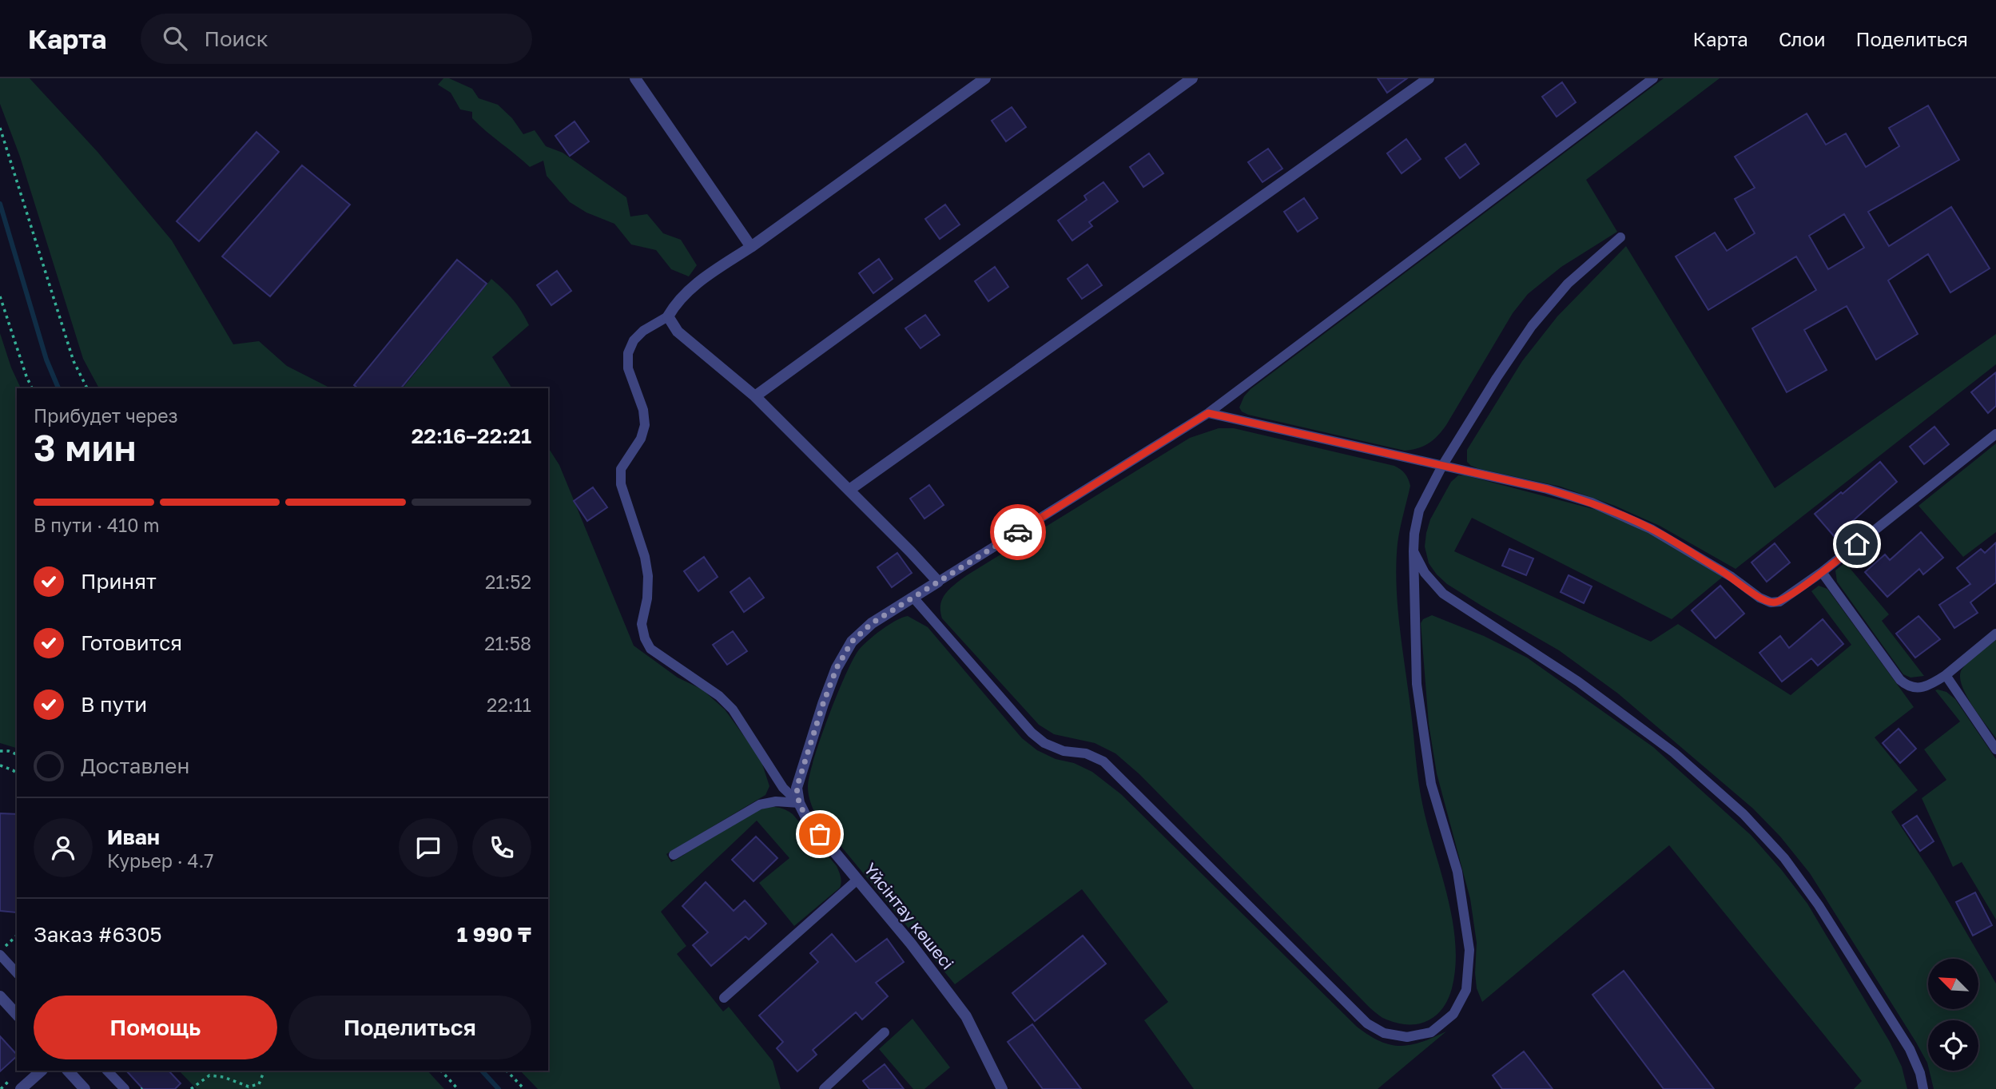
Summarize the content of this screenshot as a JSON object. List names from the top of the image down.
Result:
{
  "streets": {
    "street": ["Үйсінтау көшесі"]
  },
  "north": "top left",
  "page": {
    "header": "Карта",
    "search": "Поиск",
    "nav": ["Карта", "Слои", "Поделиться"],
    "heading": ["3 мин", "Прибудет через", "22:16–22:21"],
    "panel": [
      "Иван",
      "Курьер · 4.7",
      "Заказ #6305",
      "1 990 ₸"
    ],
    "bar": "В пути · 410 m",
    "list": [
      ["Принят", "21:52"],
      ["Готовится", "21:58"],
      ["В пути", "22:11"],
      "Доставлен"
    ],
    "buttons": ["Помощь", "Поделиться"]
  }
}
